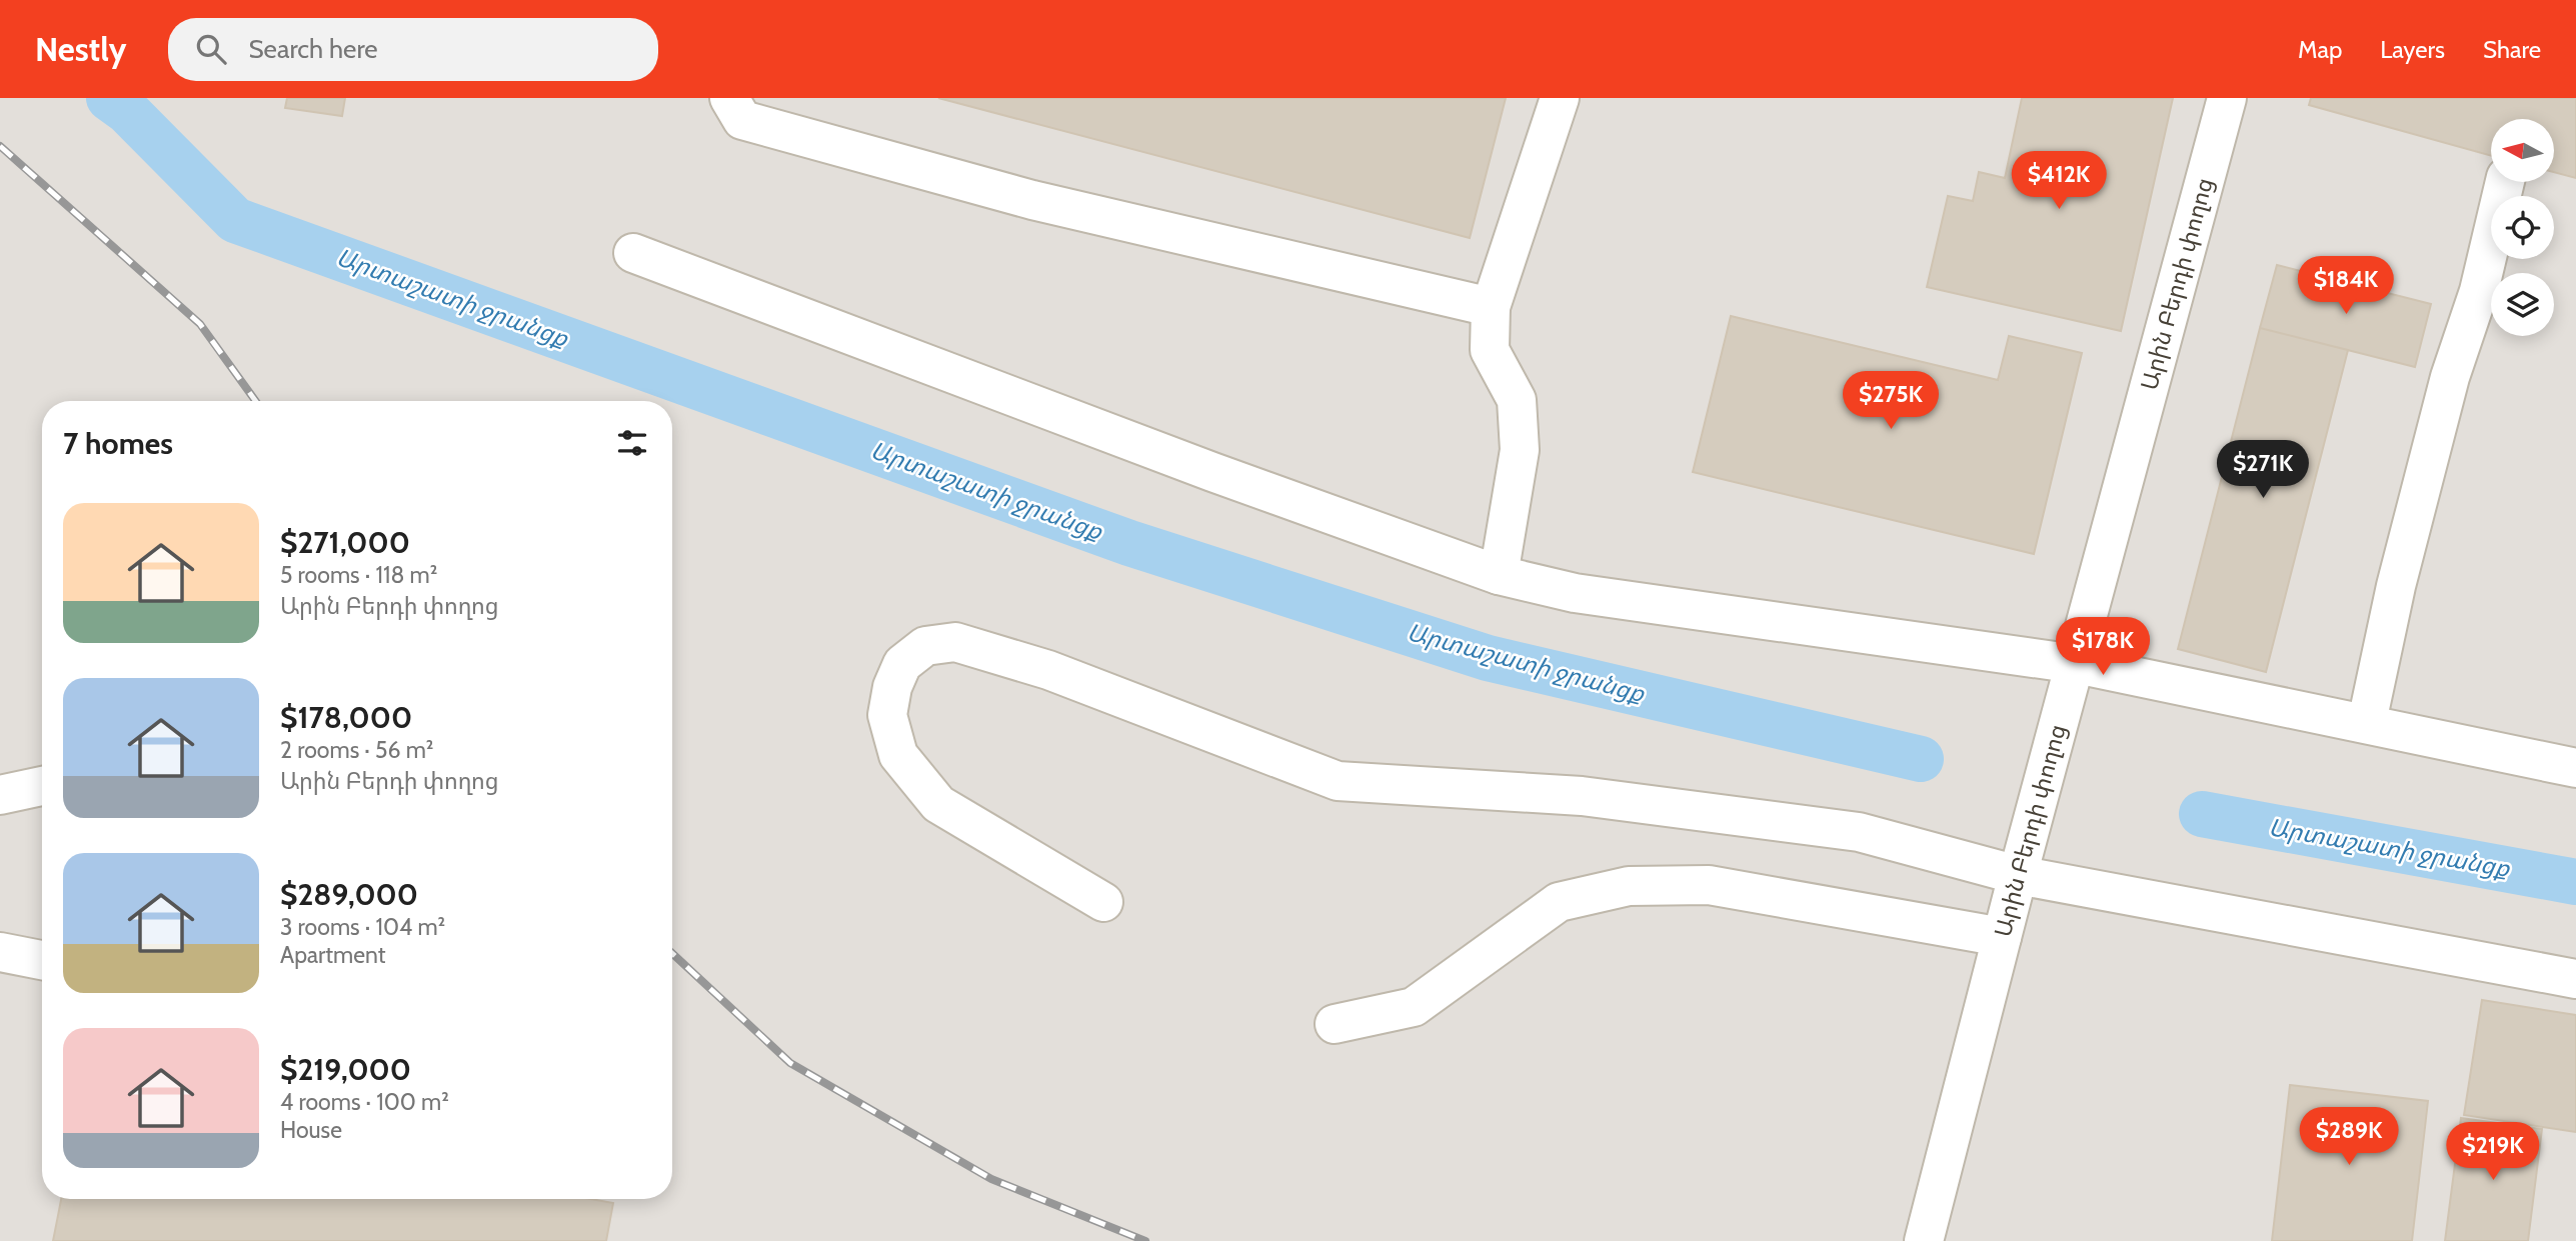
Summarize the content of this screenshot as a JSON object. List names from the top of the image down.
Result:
{
  "streets": {
    "street": ["Արին Բերդի փողոց"]
  },
  "water": ["Արտաշատի ջրանցք"],
  "north": "left",
  "page": {
    "header": "Nestly",
    "search": "Search here",
    "nav": ["Map", "Layers", "Share"],
    "price": [
      "$412K",
      "$184K",
      "$275K",
      "$271K",
      "$178K",
      "$289K",
      "$219K"
    ],
    "heading": "7 homes",
    "list": [
      {
        "name": "$271,000",
        "note": "5 rooms · 118 m² · Արին Բերդի փողոց"
      },
      {
        "name": "$178,000",
        "note": "2 rooms · 56 m² · Արին Բերդի փողոց"
      },
      {
        "name": "$289,000",
        "note": "3 rooms · 104 m² · Apartment"
      },
      {
        "name": "$219,000",
        "note": "4 rooms · 100 m² · House"
      }
    ]
  }
}
